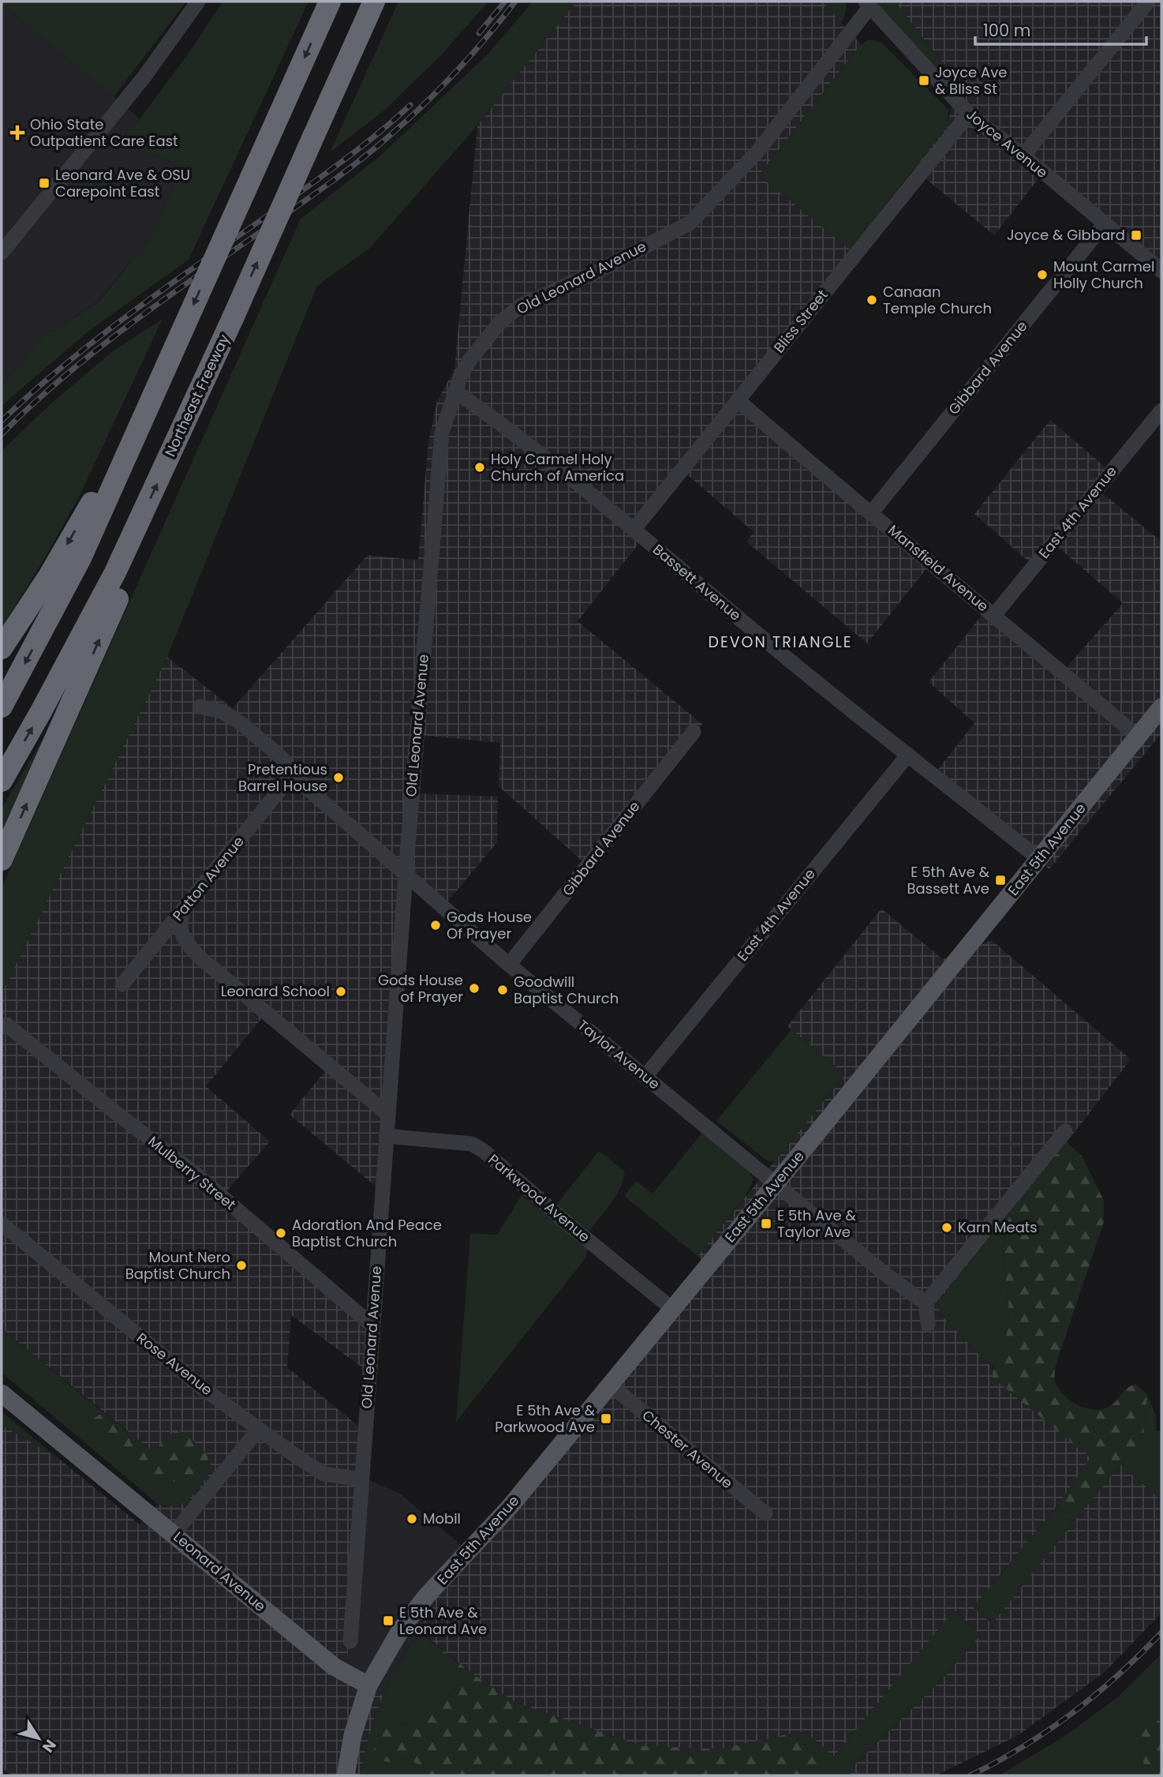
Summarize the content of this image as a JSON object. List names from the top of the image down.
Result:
{
  "streets": {
    "highway": ["Northeast Freeway"],
    "main road": ["East 5th Avenue", "Leonard Avenue"],
    "street": [
      "Joyce Avenue",
      "Old Leonard Avenue",
      "Bliss Street",
      "Gibbard Avenue",
      "East 4th Avenue",
      "Mansfield Avenue",
      "Bassett Avenue",
      "Patton Avenue",
      "Taylor Avenue",
      "Mulberry Street",
      "Parkwood Avenue",
      "Rose Avenue",
      "Chester Avenue"
    ]
  },
  "crossings": [
    ["Joyce Avenue", "Old Leonard Avenue"],
    ["Joyce Avenue", "Bliss Street"],
    ["Joyce Avenue", "Gibbard Avenue"],
    ["Old Leonard Avenue", "Bassett Avenue"],
    ["Old Leonard Avenue", "Taylor Avenue"],
    ["Old Leonard Avenue", "Mulberry Street"],
    ["Old Leonard Avenue", "Parkwood Avenue"],
    ["Old Leonard Avenue", "Rose Avenue"],
    ["Bliss Street", "Mansfield Avenue"],
    ["Bliss Street", "Bassett Avenue"],
    ["Gibbard Avenue", "Mansfield Avenue"],
    ["Gibbard Avenue", "Taylor Avenue"],
    ["East 4th Avenue", "Mansfield Avenue"],
    ["East 4th Avenue", "Bassett Avenue"],
    ["East 4th Avenue", "Taylor Avenue"],
    ["Mansfield Avenue", "East 5th Avenue"],
    ["Bassett Avenue", "East 5th Avenue"],
    ["East 5th Avenue", "Taylor Avenue"],
    ["East 5th Avenue", "Parkwood Avenue"],
    ["East 5th Avenue", "Chester Avenue"],
    ["East 5th Avenue", "Leonard Avenue"],
    ["Patton Avenue", "Taylor Avenue"]
  ],
  "districts": ["DEVON TRIANGLE"],
  "places": {
    "transit": [
      "Joyce Ave & Bliss St",
      "Leonard Ave & OSU Carepoint East",
      "Joyce & Gibbard",
      "E 5th Ave & Bassett Ave",
      "E 5th Ave & Taylor Ave",
      "E 5th Ave & Parkwood Ave",
      "E 5th Ave & Leonard Ave"
    ],
    "health": ["Ohio State Outpatient Care East"],
    "other": [
      "Mount Carmel Holly Church",
      "Canaan Temple Church",
      "Holy Carmel Holy Church of America",
      "Pretentious Barrel House",
      "Gods House Of Prayer",
      "Gods House of Prayer",
      "Goodwill Baptist Church",
      "Leonard School",
      "Karn Meats",
      "Adoration And Peace Baptist Church",
      "Mount Nero Baptist Church",
      "Mobil"
    ]
  },
  "scale_bar": "100 m",
  "north": "bottom right"
}
